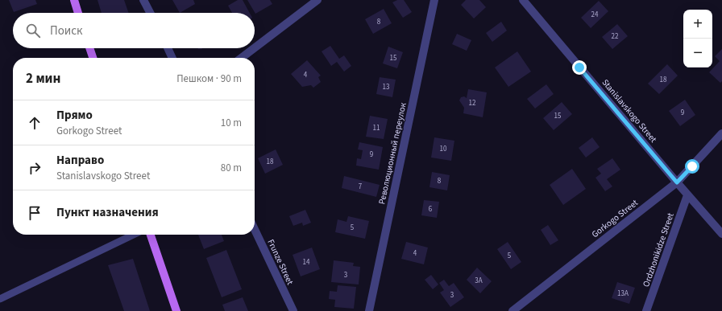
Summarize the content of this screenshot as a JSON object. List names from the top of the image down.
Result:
{
  "streets": {
    "street": [
      "Stanislavskogo Street",
      "Революционный переулок",
      "Gorkogo Street",
      "Ordzhonikidze Street",
      "Frunze Street"
    ]
  },
  "crossings": [
    ["Stanislavskogo Street", "Gorkogo Street"],
    ["Stanislavskogo Street", "Ordzhonikidze Street"]
  ],
  "house_numbers": [
    "24",
    "8",
    "22",
    "15",
    "4",
    "18",
    "13",
    "12",
    "9",
    "15",
    "11",
    "10",
    "9",
    "18",
    "8",
    "7",
    "6",
    "5",
    "4",
    "5",
    "14",
    "3",
    "3А",
    "13А",
    "3"
  ],
  "page": {
    "map_buttons": ["+", "−"],
    "search": "Поиск",
    "heading": ["2 мин", "Пешком · 90 m"],
    "list": [
      ["Прямо", "Gorkogo Street", "10 m"],
      ["Направо", "Stanislavskogo Street", "80 m"],
      "Пункт назначения"
    ]
  }
}
